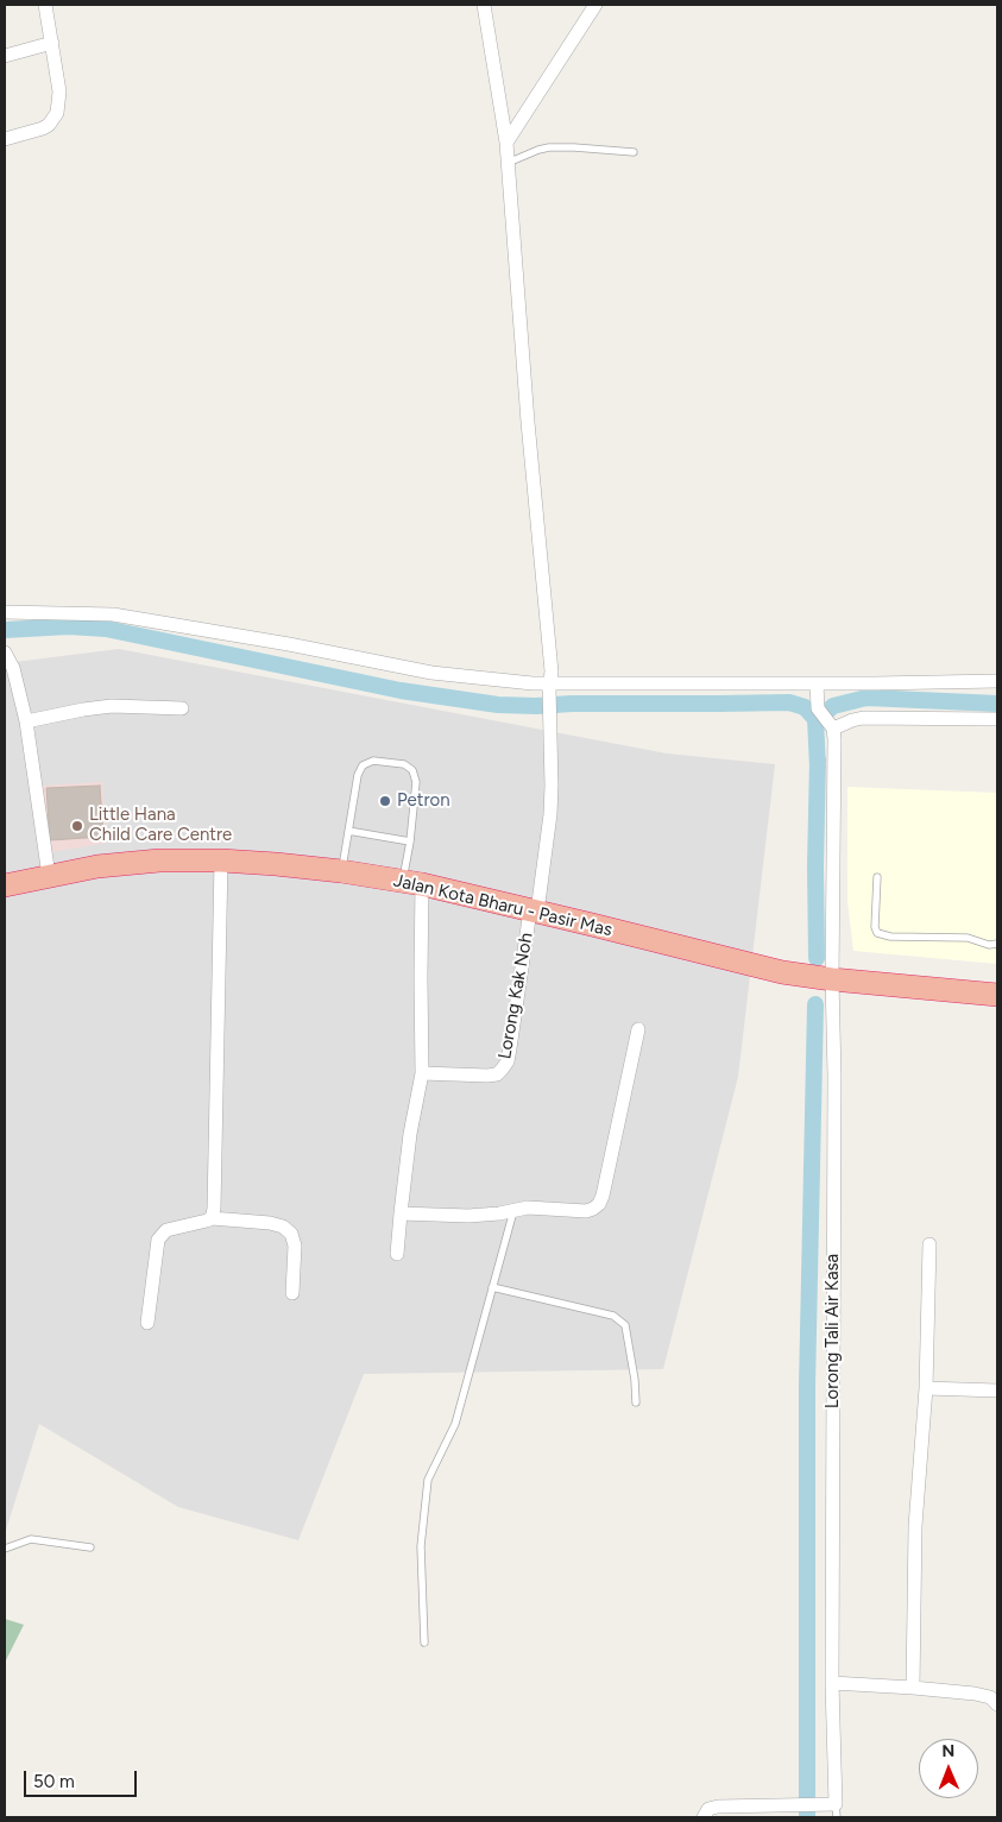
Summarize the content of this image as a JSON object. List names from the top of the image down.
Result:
{
  "streets": {
    "highway": ["Jalan Kota Bharu - Pasir Mas"],
    "street": ["Lorong Kak Noh", "Lorong Tali Air Kasa"]
  },
  "crossings": [
    ["Jalan Kota Bharu - Pasir Mas", "Lorong Kak Noh"],
    ["Jalan Kota Bharu - Pasir Mas", "Lorong Tali Air Kasa"]
  ],
  "places": ["Petron", "Little Hana Child Care Centre"],
  "scale_bar": "50 m",
  "north": "top"
}
